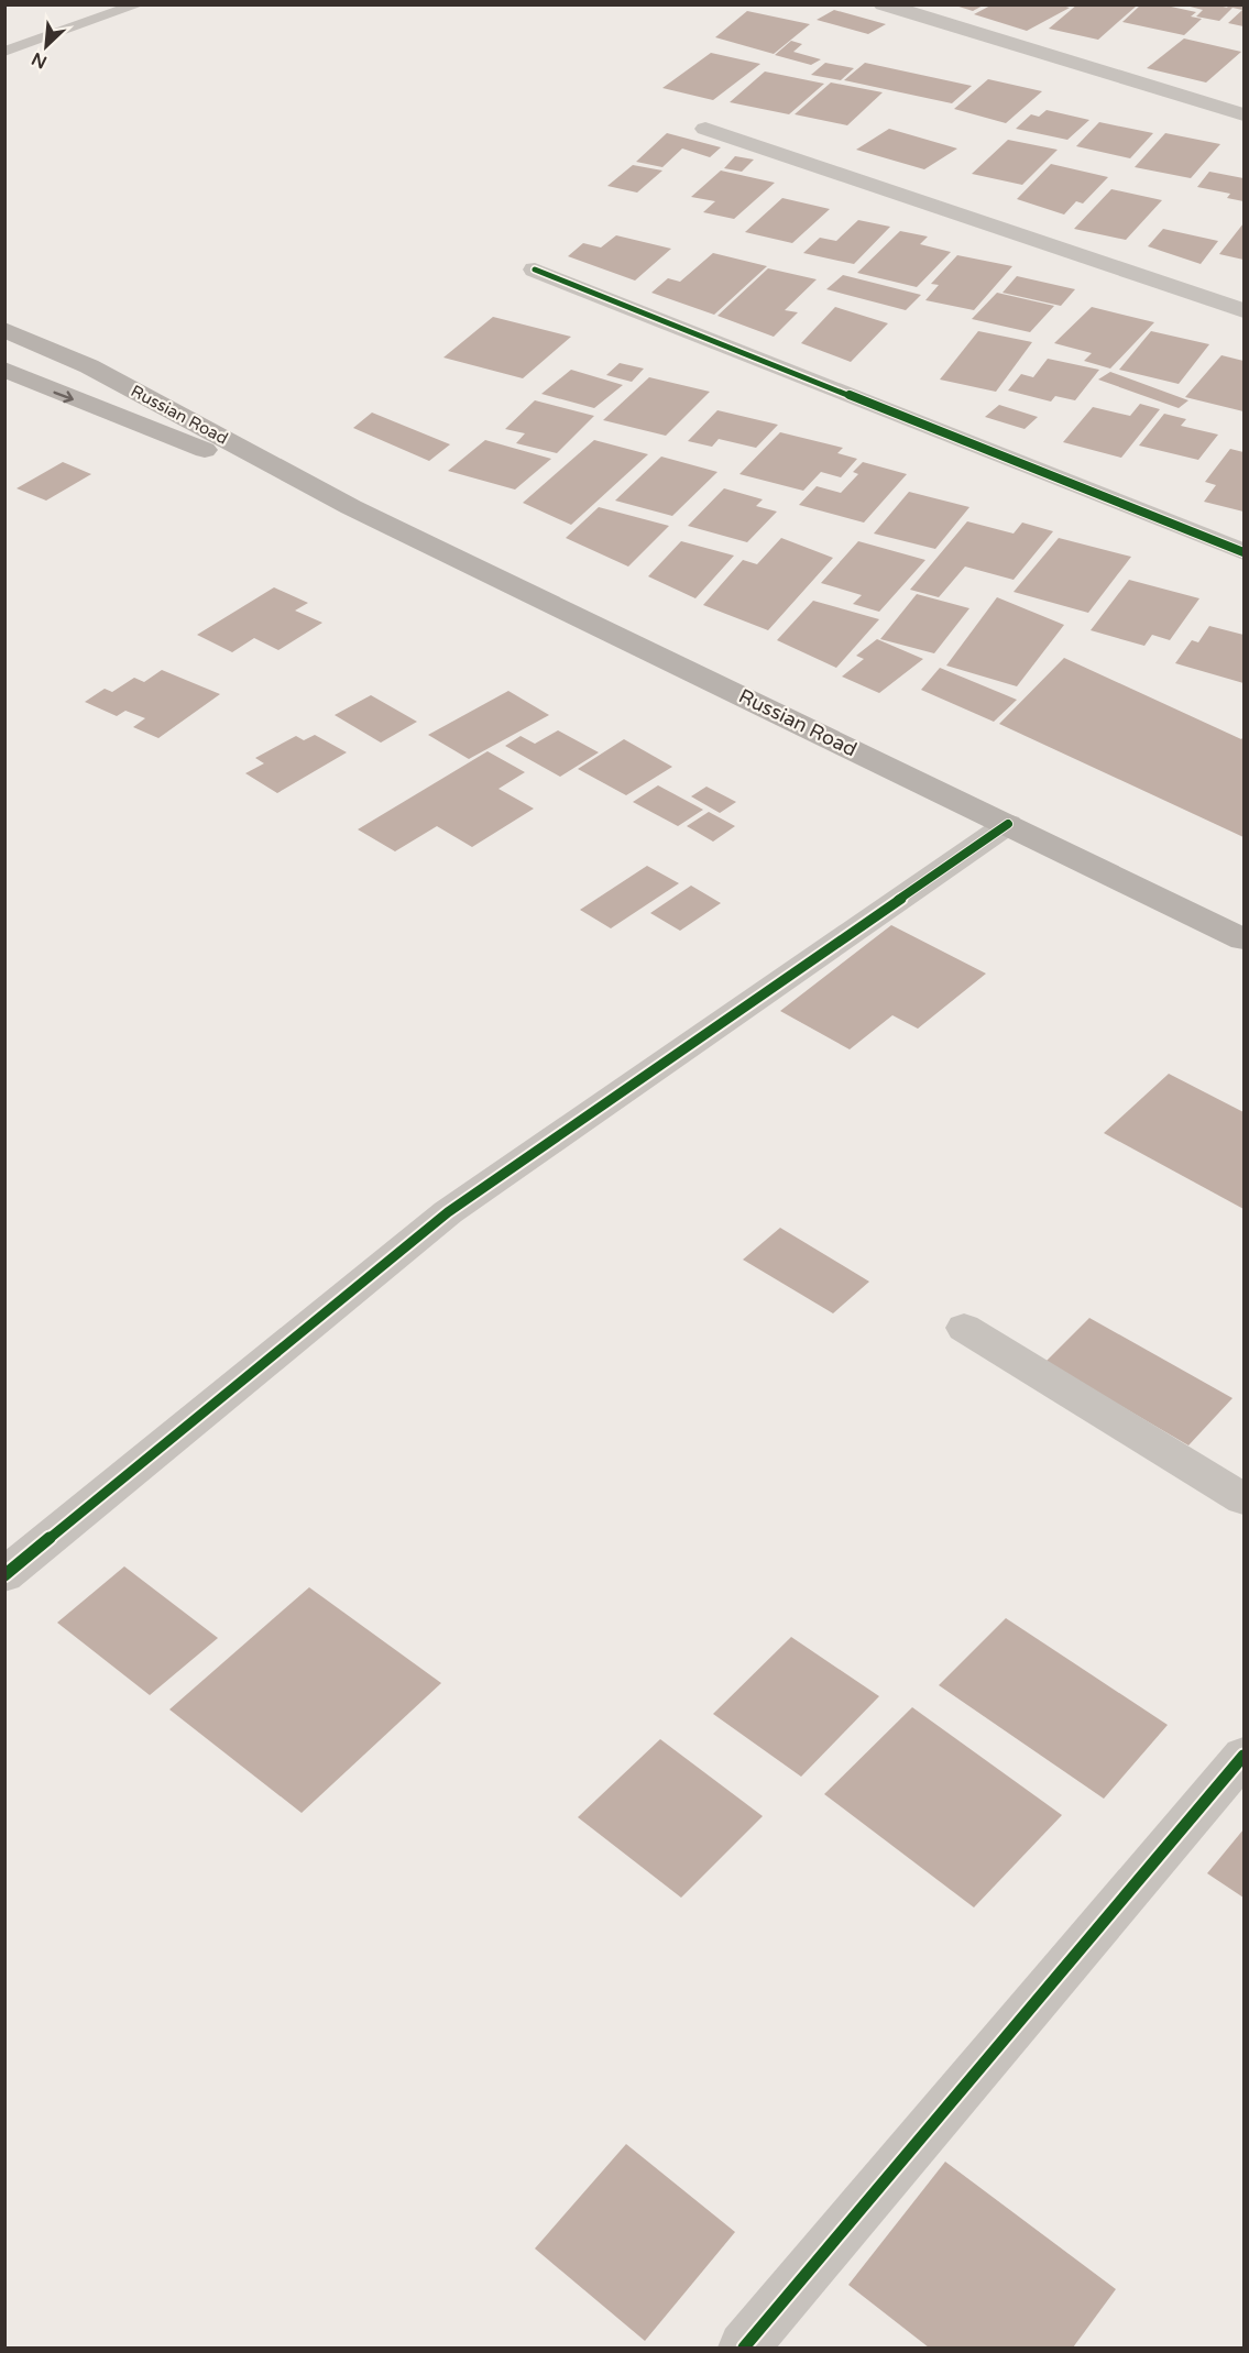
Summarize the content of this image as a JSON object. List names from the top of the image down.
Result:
{
  "streets": {
    "main road": ["Russian Road"]
  },
  "north": "bottom left"
}
